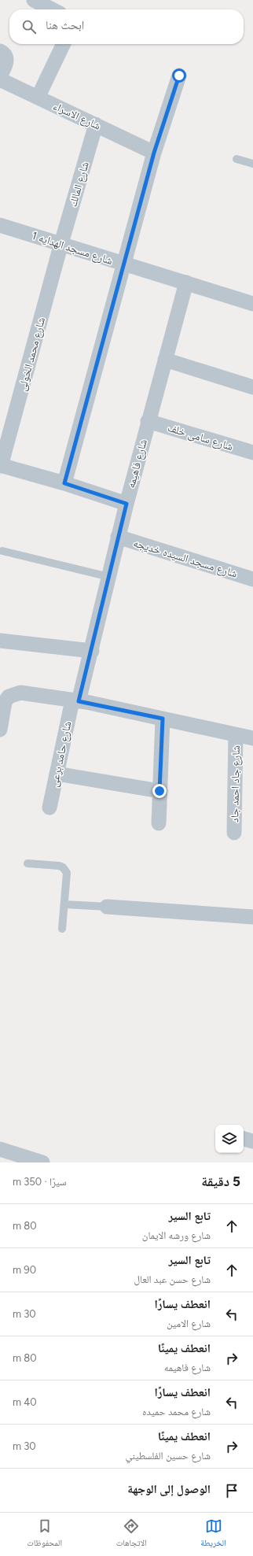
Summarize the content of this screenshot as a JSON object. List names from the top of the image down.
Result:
{
  "streets": {
    "street": [
      "شارع الاسراء",
      "شارع المالك",
      "شارع مسجد الهدايه 1",
      "شارع محمد الخولى",
      "شارع سامى خلف",
      "شارع فاهيمه",
      "شارع مسجد السيده خديجه",
      "شارع حامد برعى",
      "شارع جاد احمد جاد"
    ]
  },
  "crossings": [
    ["شارع الاسراء", "شارع المالك"],
    ["شارع المالك", "شارع مسجد الهدايه 1"],
    ["شارع المالك", "شارع محمد الخولى"],
    ["شارع مسجد الهدايه 1", "شارع محمد الخولى"],
    ["شارع مسجد الهدايه 1", "شارع فاهيمه"],
    ["شارع سامى خلف", "شارع فاهيمه"],
    ["شارع فاهيمه", "شارع مسجد السيده خديجه"],
    ["شارع فاهيمه", "شارع حامد برعى"]
  ],
  "page": {
    "search": "ابحث هنا",
    "heading": ["5 دقيقة", "سيرًا · 350 m"],
    "list": [
      ["تابع السير", "شارع ورشه الايمان", "80 m"],
      ["تابع السير", "شارع حسن عبد العال", "90 m"],
      ["انعطف يسارًا", "شارع الامين", "30 m"],
      ["انعطف يمينًا", "شارع فاهيمه", "80 m"],
      ["انعطف يسارًا", "شارع محمد حميده", "40 m"],
      ["انعطف يمينًا", "شارع حسين الفلسطيني", "30 m"],
      "الوصول إلى الوجهة"
    ],
    "nav": ["الخريطة", "الاتجاهات", "المحفوظات"]
  }
}
